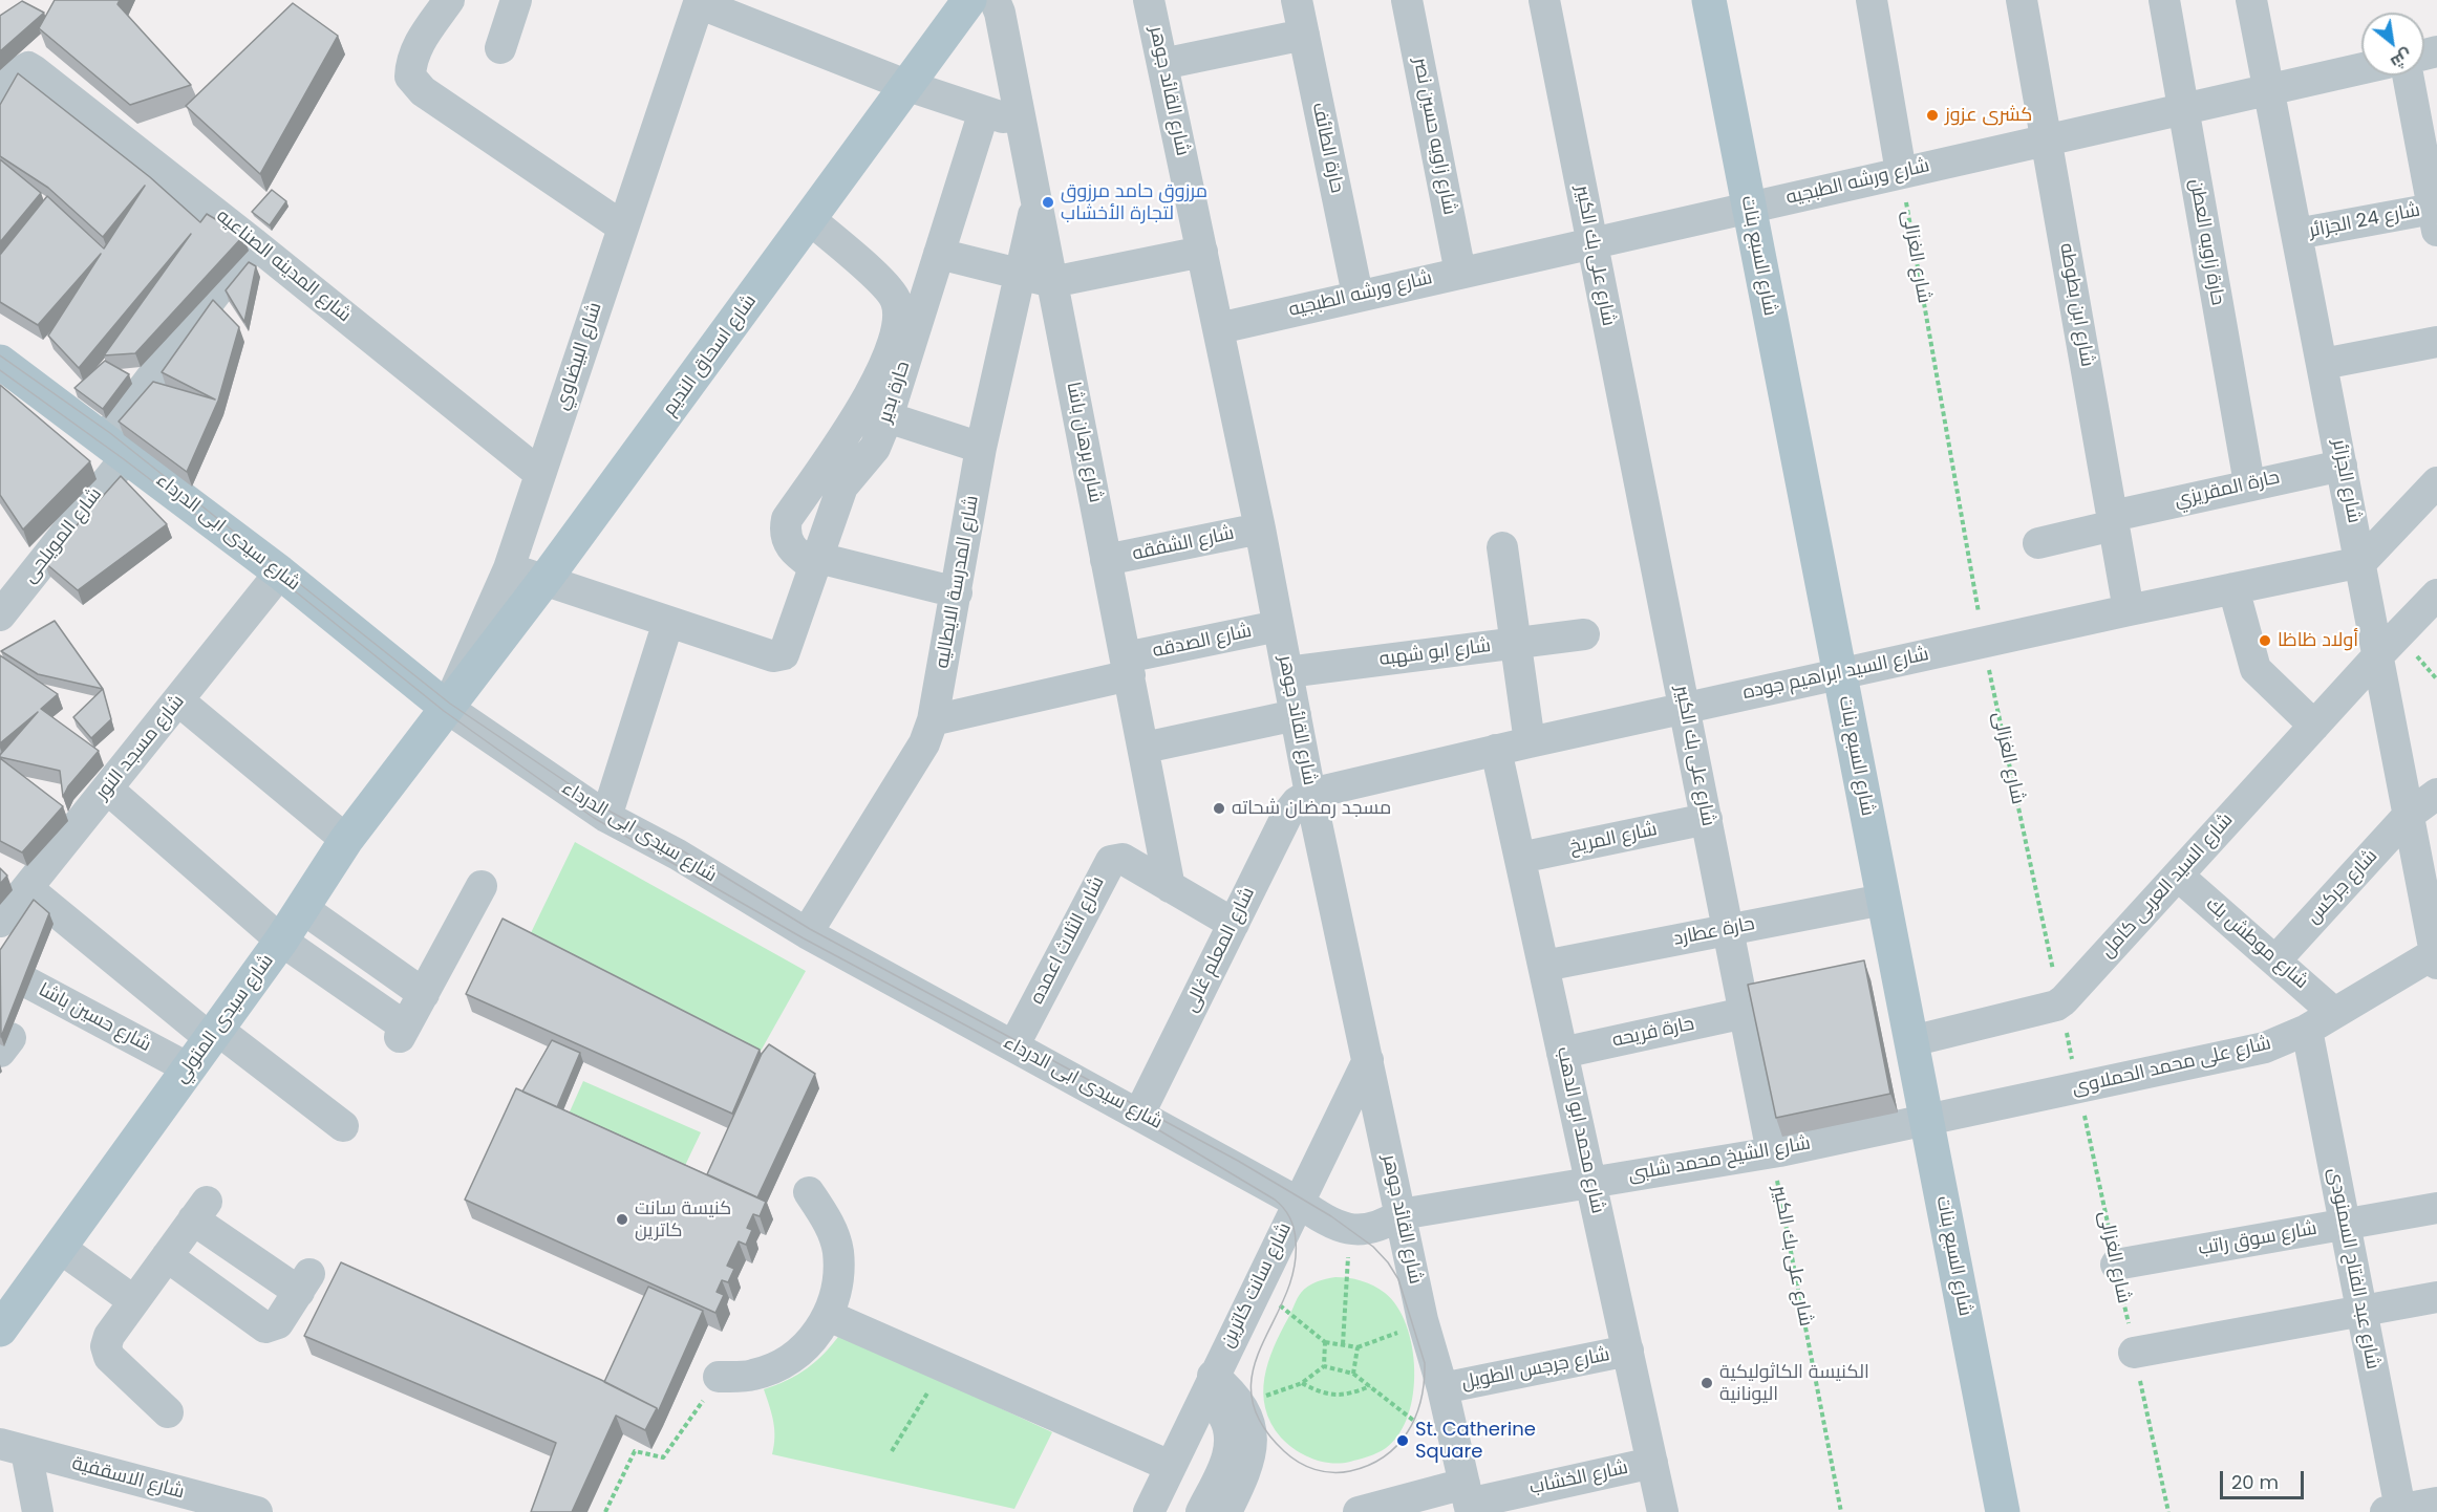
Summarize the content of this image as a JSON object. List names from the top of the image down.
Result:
{
  "streets": {
    "main road": [
      "شارع السبع بنات",
      "شارع اسحاق النديم",
      "شارع سيدى ابى الدرداء",
      "شارع سيدى المتولي"
    ],
    "street": [
      "شارع القائد جوهر",
      "شارع زاويه حسين نصر",
      "حارة الطائف",
      "شارع ورشه الطبجيه",
      "شارع 24 الجزائر",
      "حارة زاويه العطن",
      "شارع على بك الكبير",
      "شارع المدينه الصناعيه",
      "شارع ابن بطوطه",
      "شارع البيضاوي",
      "حارة بدير",
      "شارع برهان باشا",
      "شارع الجزائر",
      "حارة المقريزي",
      "شارع المويلحى",
      "شارع الشفقه",
      "شارع المدرسة الايطاليه",
      "شارع الصدقه",
      "شارع ابو شهبه",
      "شارع السيد ابراهيم جوده",
      "شارع مسجد النور",
      "شارع المريخ",
      "شارع السيد العربى كامل",
      "شارع جركس",
      "حارة عطارد",
      "شارع الثلاث اعمده",
      "شارع موطش بك",
      "شارع المعلم غالى",
      "شارع حسين باشا",
      "حارة فريحه",
      "شارع على محمد الحملاوى",
      "شارع محمد ابو الدهب",
      "شارع الشيخ محمد شلبى",
      "شارع سوق راتب",
      "شارع عبد الفتاح السمنودى",
      "شارع سانت كاترين",
      "شارع جرجس الطويل",
      "شارع الاسقفية",
      "شارع الخشاب"
    ],
    "path": ["شارع الغزالى"]
  },
  "crossings": [
    ["شارع القائد جوهر", "شارع ورشه الطبجيه"],
    ["شارع القائد جوهر", "شارع الشفقه"],
    ["شارع القائد جوهر", "شارع الصدقه"],
    ["شارع القائد جوهر", "شارع ابو شهبه"],
    ["شارع القائد جوهر", "شارع السيد ابراهيم جوده"],
    ["شارع القائد جوهر", "شارع المعلم غالى"],
    ["شارع القائد جوهر", "شارع الشيخ محمد شلبى"],
    ["شارع القائد جوهر", "شارع سانت كاترين"],
    ["شارع القائد جوهر", "شارع جرجس الطويل"],
    ["شارع القائد جوهر", "شارع الخشاب"],
    ["شارع زاويه حسين نصر", "شارع ورشه الطبجيه"],
    ["حارة الطائف", "شارع ورشه الطبجيه"],
    ["شارع ورشه الطبجيه", "حارة زاويه العطن"],
    ["شارع ورشه الطبجيه", "شارع على بك الكبير"],
    ["شارع ورشه الطبجيه", "شارع السبع بنات"],
    ["شارع ورشه الطبجيه", "شارع الغزالى"],
    ["شارع ورشه الطبجيه", "شارع ابن بطوطه"],
    ["شارع ورشه الطبجيه", "شارع الجزائر"],
    ["شارع 24 الجزائر", "شارع الجزائر"],
    ["حارة زاويه العطن", "حارة المقريزي"],
    ["شارع على بك الكبير", "شارع السيد ابراهيم جوده"],
    ["شارع على بك الكبير", "شارع المريخ"],
    ["شارع على بك الكبير", "حارة عطارد"],
    ["شارع على بك الكبير", "حارة فريحه"],
    ["شارع على بك الكبير", "شارع الشيخ محمد شلبى"],
    ["شارع السبع بنات", "شارع السيد ابراهيم جوده"],
    ["شارع السبع بنات", "حارة عطارد"],
    ["شارع السبع بنات", "شارع على محمد الحملاوى"],
    ["شارع السبع بنات", "شارع الشيخ محمد شلبى"],
    ["شارع الغزالى", "شارع السيد ابراهيم جوده"],
    ["شارع الغزالى", "شارع السيد العربى كامل"],
    ["شارع الغزالى", "شارع على محمد الحملاوى"],
    ["شارع الغزالى", "شارع سوق راتب"],
    ["شارع المدينه الصناعيه", "شارع البيضاوي"],
    ["شارع المدينه الصناعيه", "شارع المويلحى"],
    ["شارع ابن بطوطه", "حارة المقريزي"],
    ["شارع ابن بطوطه", "شارع السيد ابراهيم جوده"],
    ["شارع اسحاق النديم", "شارع البيضاوي"],
    ["شارع اسحاق النديم", "شارع سيدى ابى الدرداء"],
    ["شارع اسحاق النديم", "شارع سيدى المتولي"],
    ["شارع البيضاوي", "شارع سيدى ابى الدرداء"],
    ["شارع البيضاوي", "شارع سيدى المتولي"],
    ["شارع برهان باشا", "شارع الشفقه"],
    ["شارع برهان باشا", "شارع المدرسة الايطاليه"],
    ["شارع برهان باشا", "شارع الصدقه"],
    ["شارع برهان باشا", "شارع الثلاث اعمده"],
    ["شارع الجزائر", "حارة المقريزي"],
    ["شارع الجزائر", "شارع السيد ابراهيم جوده"],
    ["شارع الجزائر", "شارع السيد العربى كامل"],
    ["شارع الجزائر", "شارع جركس"],
    ["شارع الجزائر", "شارع على محمد الحملاوى"],
    ["شارع سيدى ابى الدرداء", "شارع المويلحى"],
    ["شارع سيدى ابى الدرداء", "شارع المدرسة الايطاليه"],
    ["شارع سيدى ابى الدرداء", "شارع مسجد النور"],
    ["شارع سيدى ابى الدرداء", "شارع الثلاث اعمده"],
    ["شارع سيدى ابى الدرداء", "شارع المعلم غالى"],
    ["شارع سيدى ابى الدرداء", "شارع سيدى المتولي"],
    ["شارع سيدى ابى الدرداء", "شارع سانت كاترين"],
    ["شارع المدرسة الايطاليه", "شارع الصدقه"],
    ["شارع السيد ابراهيم جوده", "شارع المعلم غالى"],
    ["شارع السيد ابراهيم جوده", "شارع محمد ابو الدهب"],
    ["شارع المريخ", "شارع محمد ابو الدهب"],
    ["شارع السيد العربى كامل", "شارع موطش بك"],
    ["شارع جركس", "شارع موطش بك"],
    ["حارة عطارد", "شارع محمد ابو الدهب"],
    ["شارع الثلاث اعمده", "شارع المعلم غالى"],
    ["شارع موطش بك", "شارع على محمد الحملاوى"],
    ["شارع حسين باشا", "شارع سيدى المتولي"],
    ["حارة فريحه", "شارع محمد ابو الدهب"],
    ["شارع على محمد الحملاوى", "شارع الشيخ محمد شلبى"],
    ["شارع على محمد الحملاوى", "شارع عبد الفتاح السمنودى"],
    ["شارع محمد ابو الدهب", "شارع الشيخ محمد شلبى"],
    ["شارع محمد ابو الدهب", "شارع جرجس الطويل"],
    ["شارع محمد ابو الدهب", "شارع الخشاب"],
    ["شارع سوق راتب", "شارع عبد الفتاح السمنودى"]
  ],
  "places": [
    "كشرى عزوز",
    "مرزوق حامد مرزوق لتجارة الأخشاب",
    "أولاد ظاظا",
    "مسجد رمضان شحاته",
    "كنيسة سانت كاترين",
    "الكنيسة الكاثوليكية اليونانية",
    "St. Catherine Square"
  ],
  "scale_bar": "20 m",
  "north": "bottom right"
}
